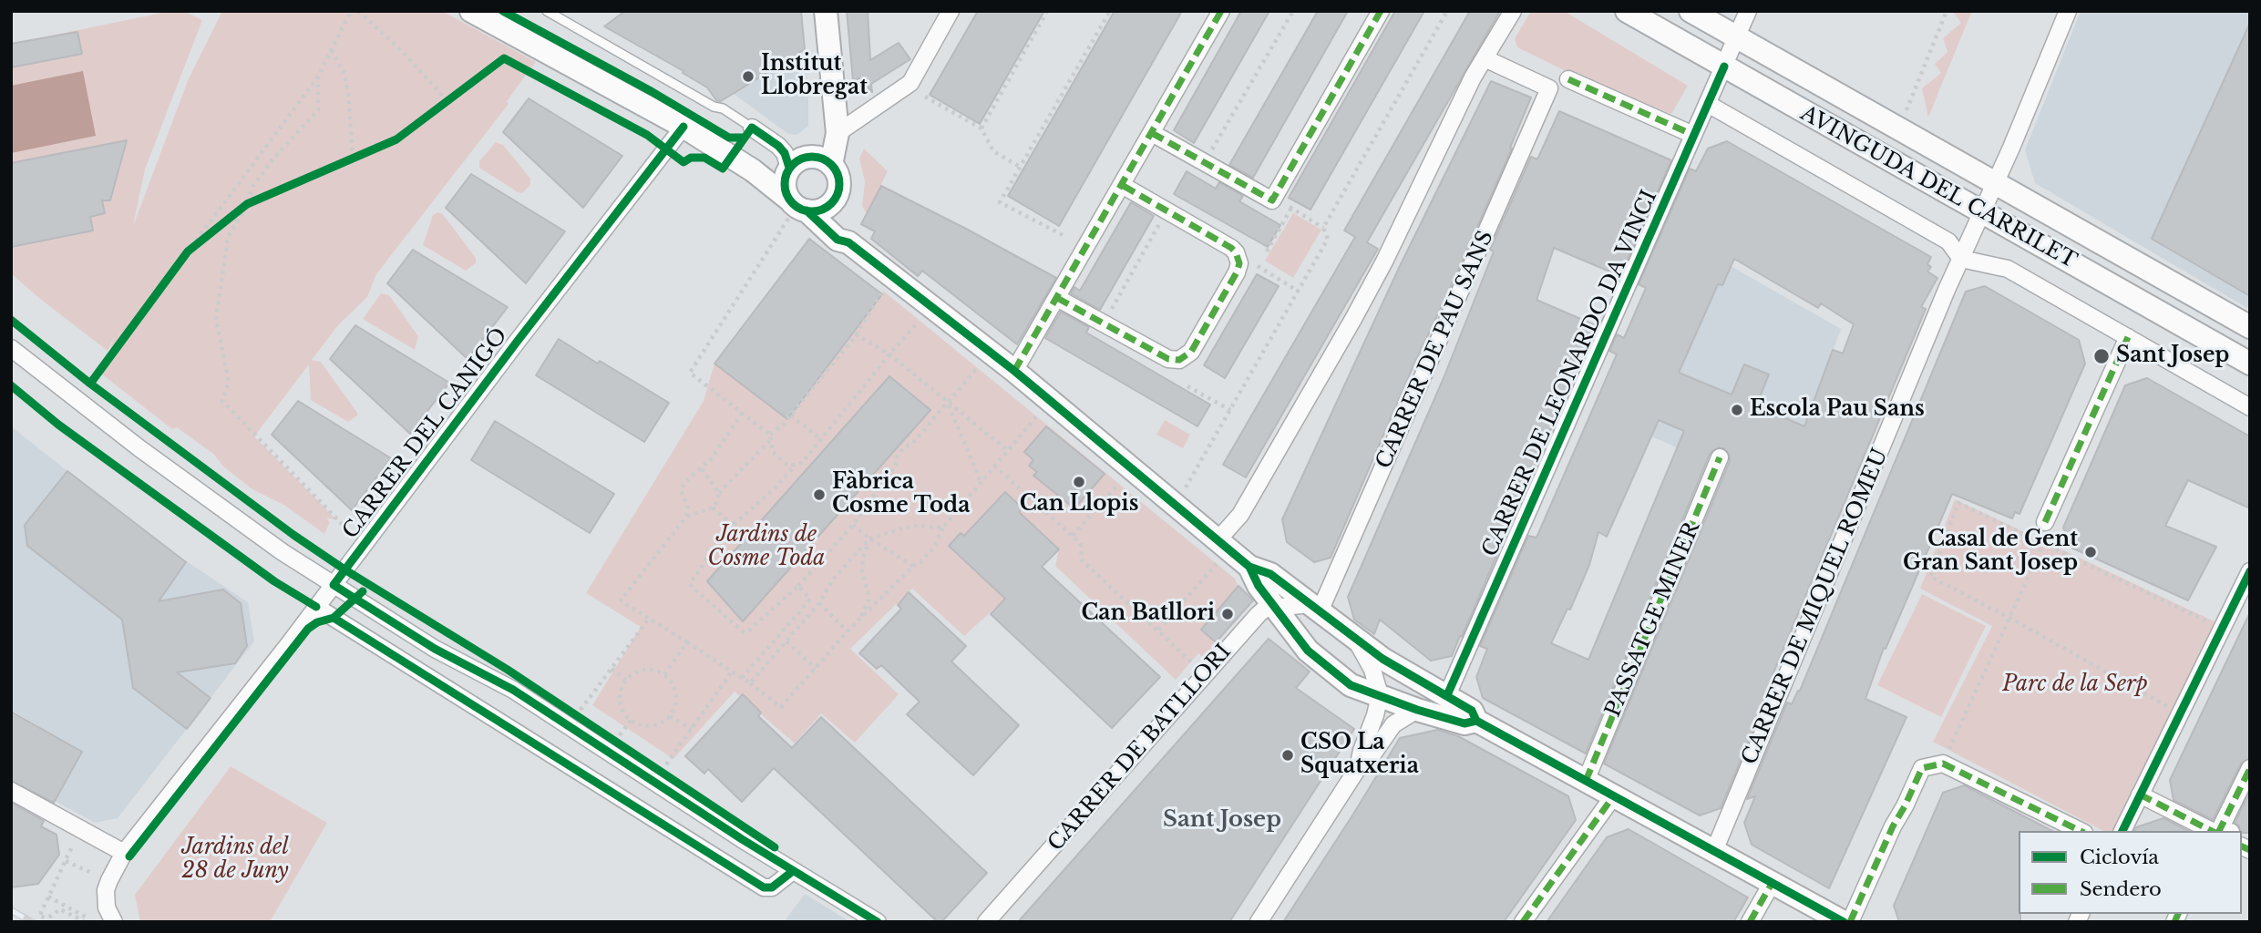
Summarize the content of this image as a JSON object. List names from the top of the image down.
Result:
{
  "streets": {
    "street": [
      "AVINGUDA DEL CARRILET",
      "CARRER DE PAU SANS",
      "CARRER DE LEONARDO DA VINCI",
      "CARRER DEL CANIGÓ",
      "CARRER DE MIQUEL ROMEU",
      "PASSATGE MINER",
      "CARRER DE BATLLORI"
    ]
  },
  "crossings": [
    ["AVINGUDA DEL CARRILET", "CARRER DE LEONARDO DA VINCI"],
    ["AVINGUDA DEL CARRILET", "CARRER DE MIQUEL ROMEU"],
    ["CARRER DE PAU SANS", "CARRER DE BATLLORI"]
  ],
  "districts": ["Sant Josep"],
  "parks": ["Jardins de Cosme Toda", "Parc de la Serp", "Jardins del 28 de Juny"],
  "places": [
    "Institut Llobregat",
    "Sant Josep",
    "Escola Pau Sans",
    "Can Llopis",
    "Fàbrica Cosme Toda",
    "Casal de Gent Gran Sant Josep",
    "Can Batllori",
    "CSO La Squatxeria"
  ],
  "legend": ["Ciclovía", "Sendero"]
}
